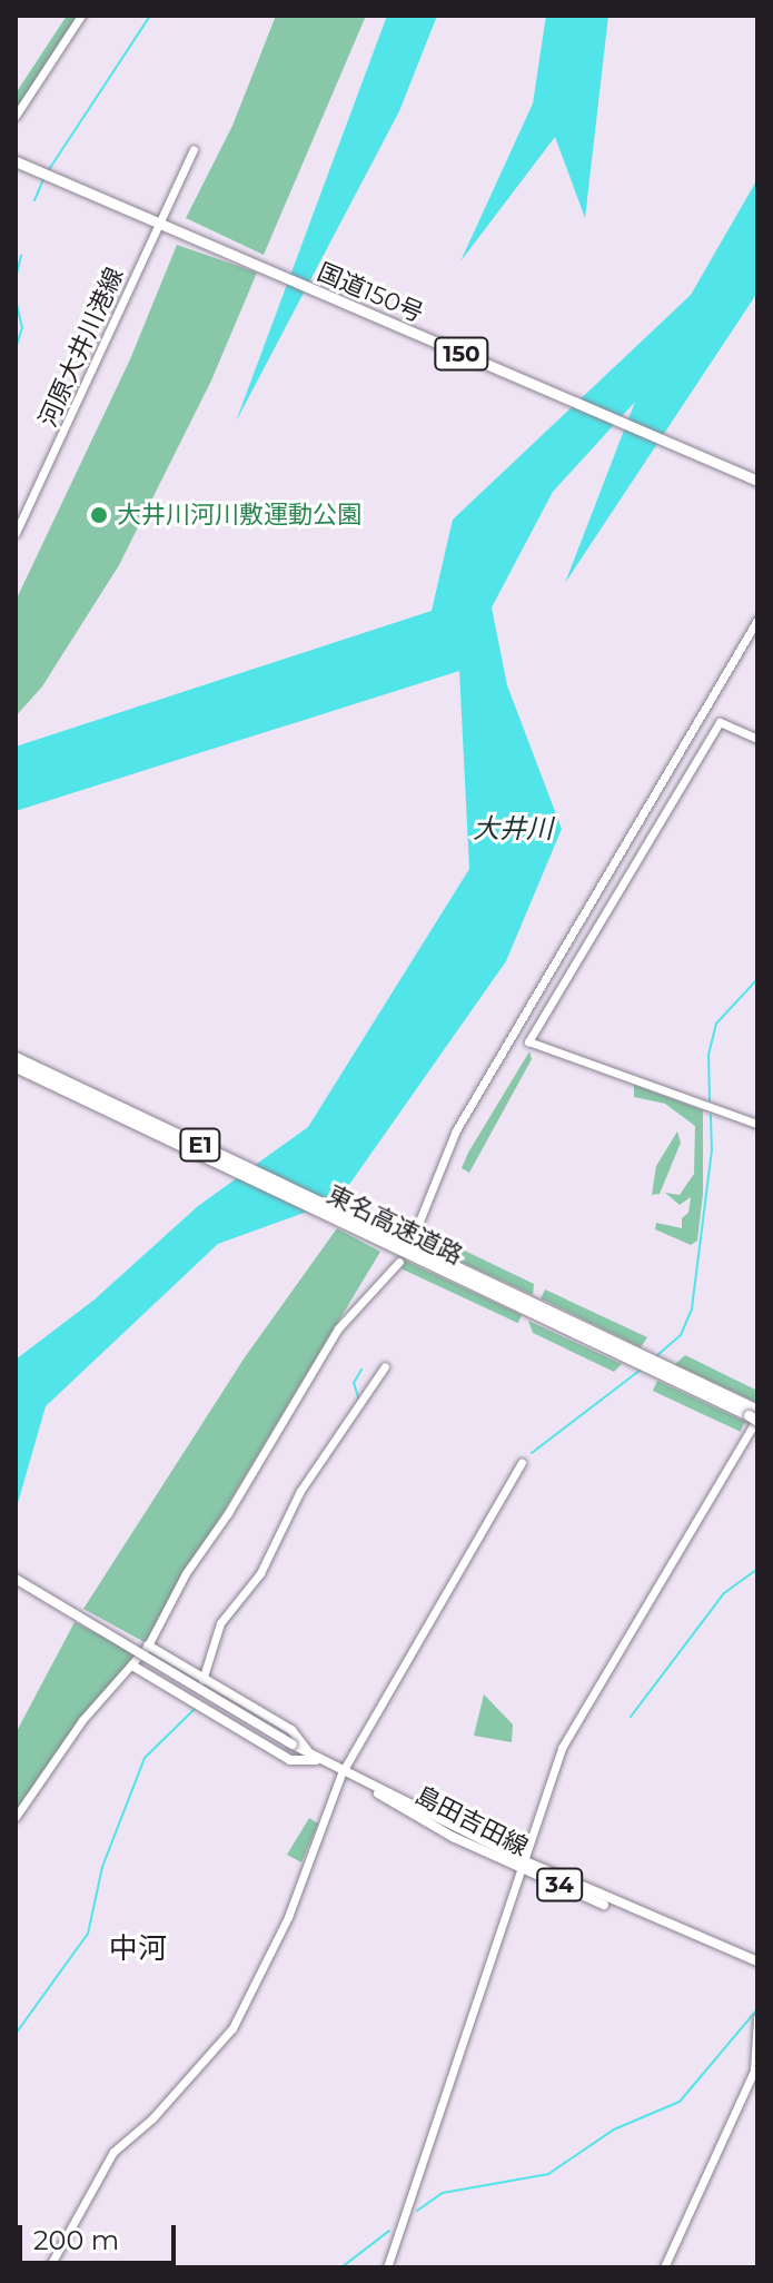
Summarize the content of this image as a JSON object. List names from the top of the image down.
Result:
{
  "streets": {
    "highway": [
      "国道150号",
      "150",
      "E1",
      "東名高速道路"
    ],
    "main road": ["島田吉田線", "34"],
    "street": ["河原大井川港線"]
  },
  "crossings": [
    ["国道150号", "河原大井川港線"]
  ],
  "districts": ["中河"],
  "water": ["大井川"],
  "places": ["大井川河川敷運動公園"],
  "scale_bar": "200 m"
}
